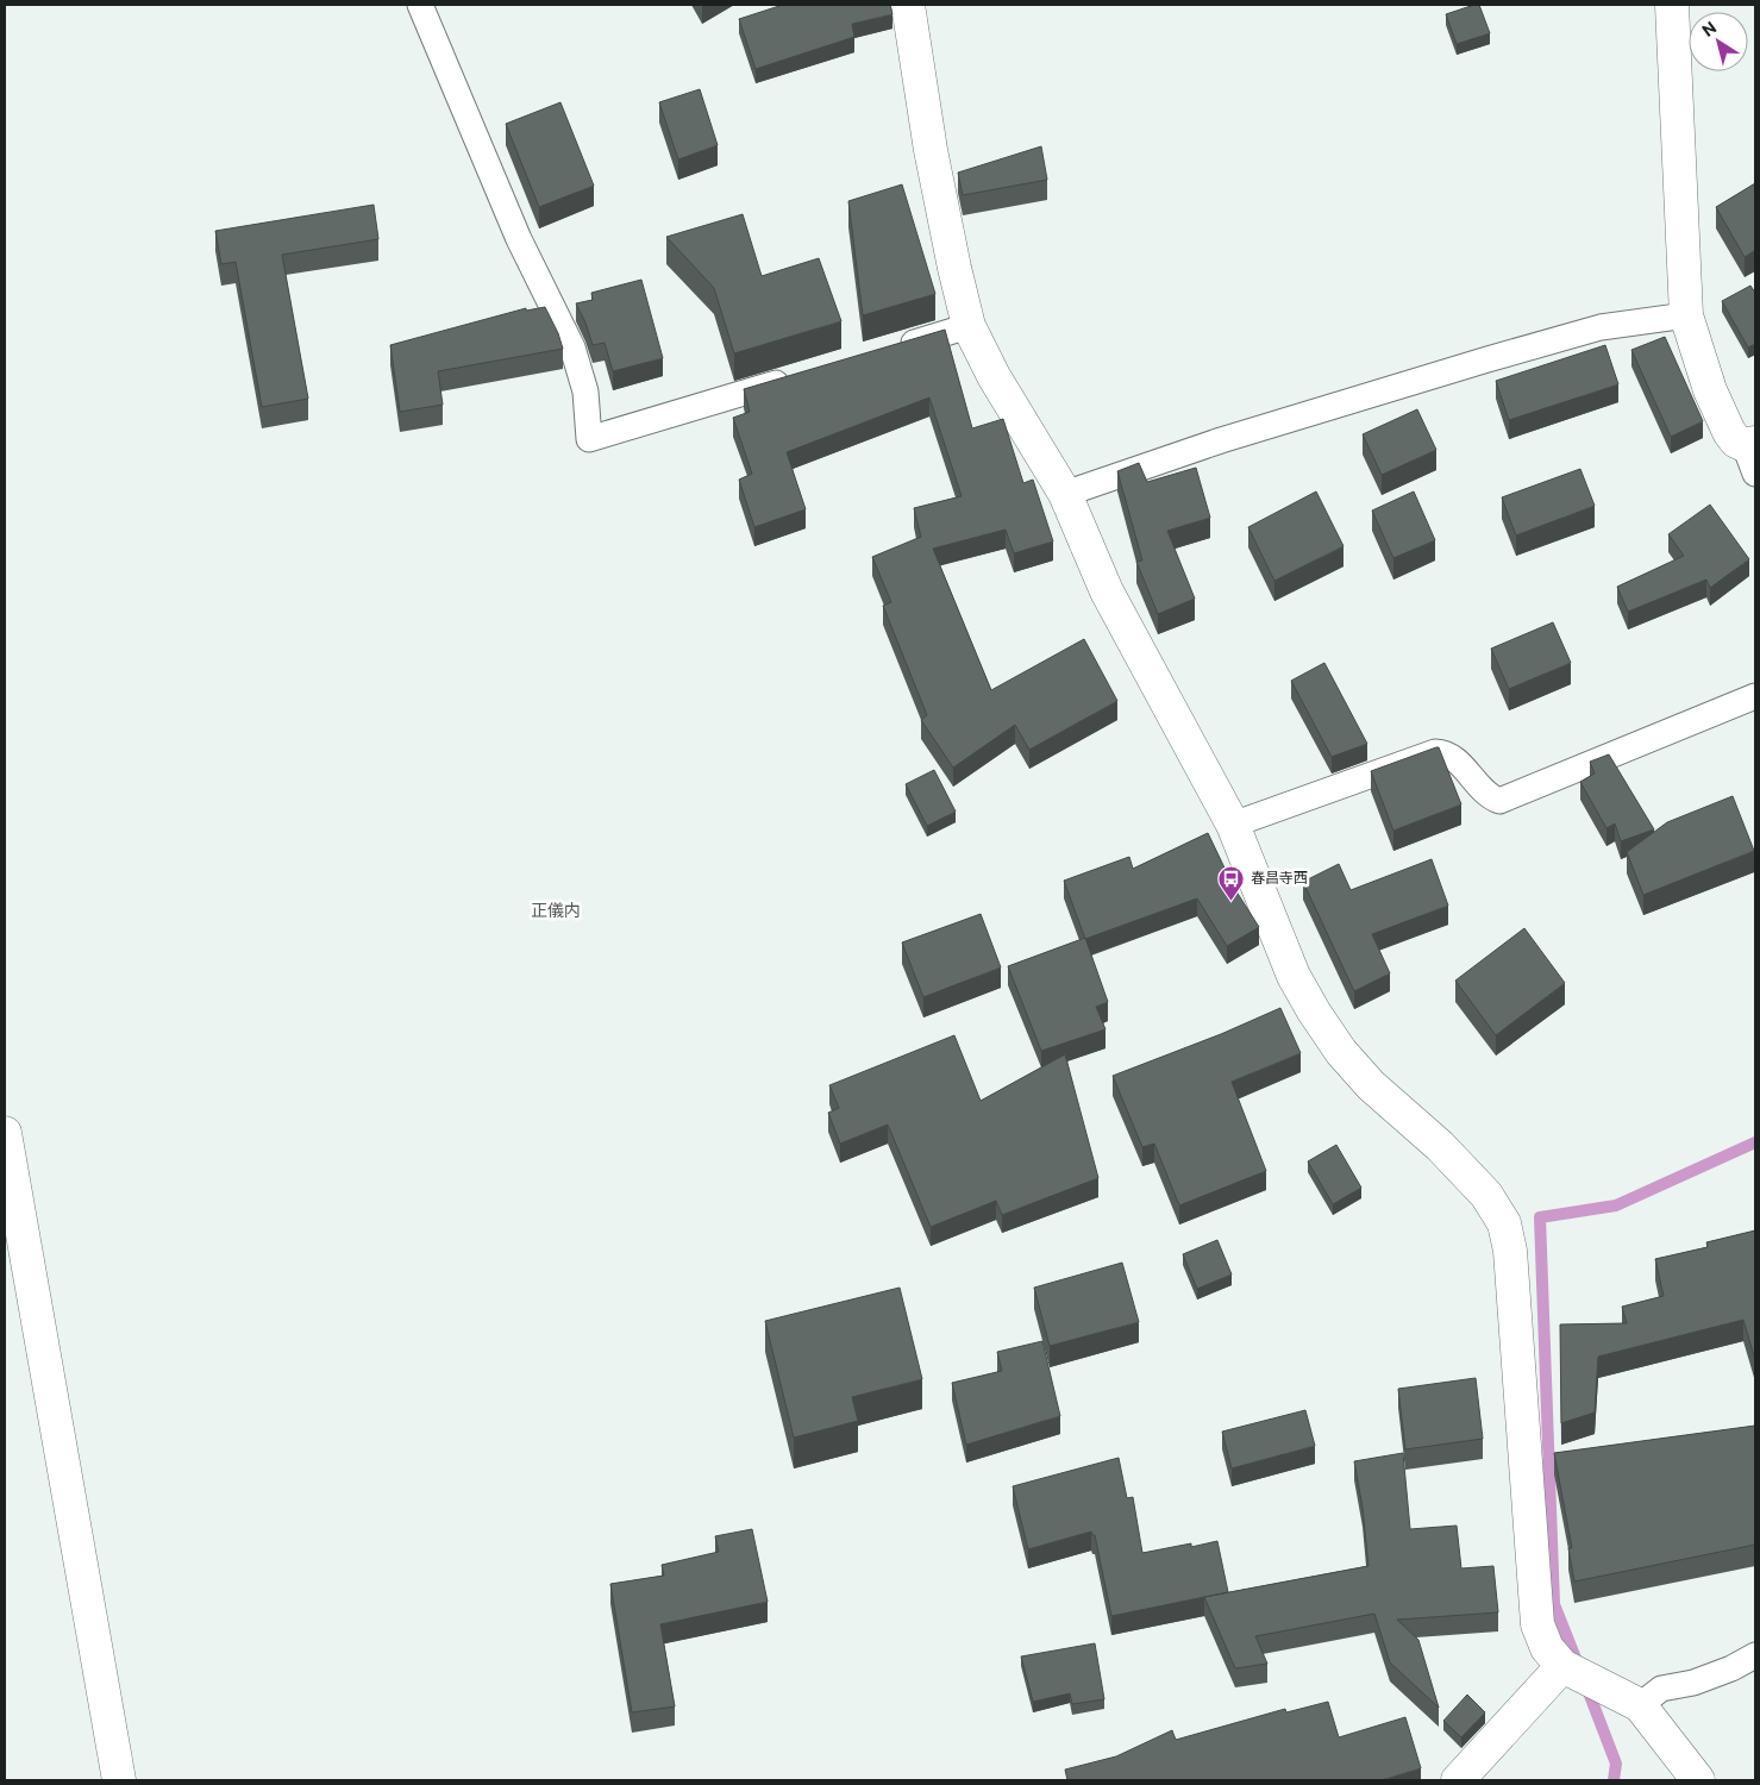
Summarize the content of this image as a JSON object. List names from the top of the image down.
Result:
{
  "districts": ["正儀内"],
  "places": {
    "bus stop": ["春昌寺西"]
  },
  "north": "top left"
}
